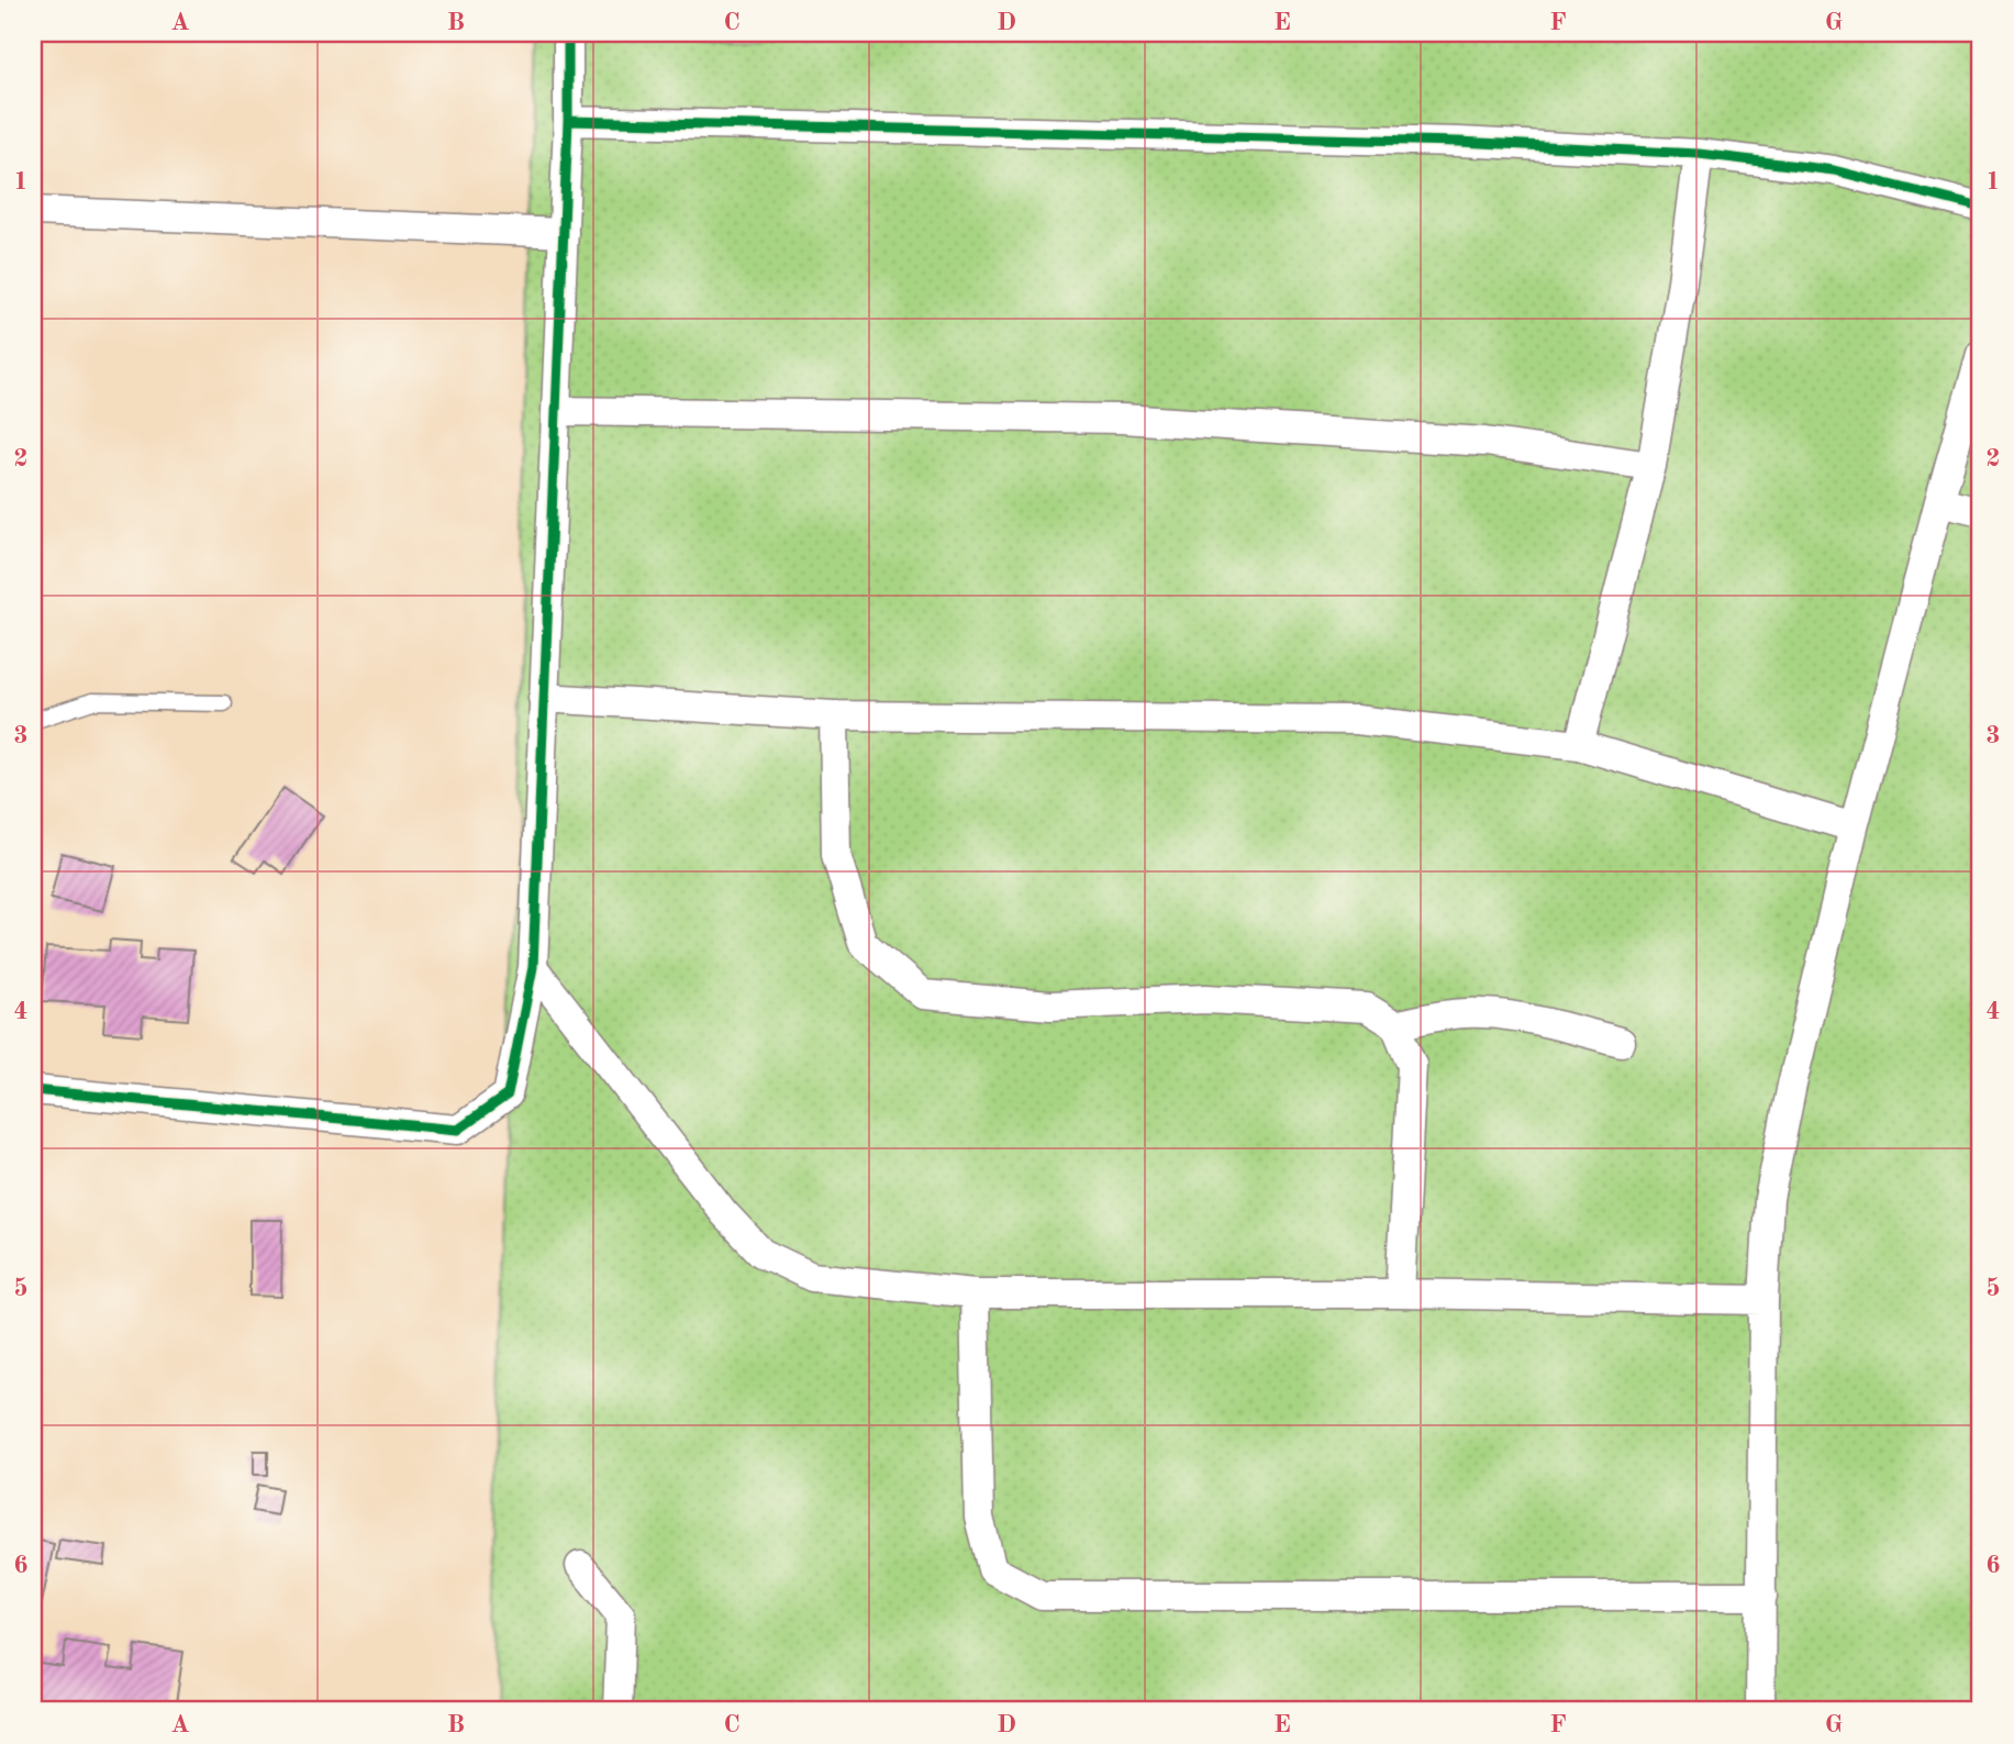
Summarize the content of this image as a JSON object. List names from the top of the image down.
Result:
{
  "grid": {
    "columns": [
      "A",
      "B",
      "C",
      "D",
      "E",
      "F",
      "G"
    ],
    "rows": [
      "1",
      "2",
      "3",
      "4",
      "5",
      "6"
    ]
  }
}
